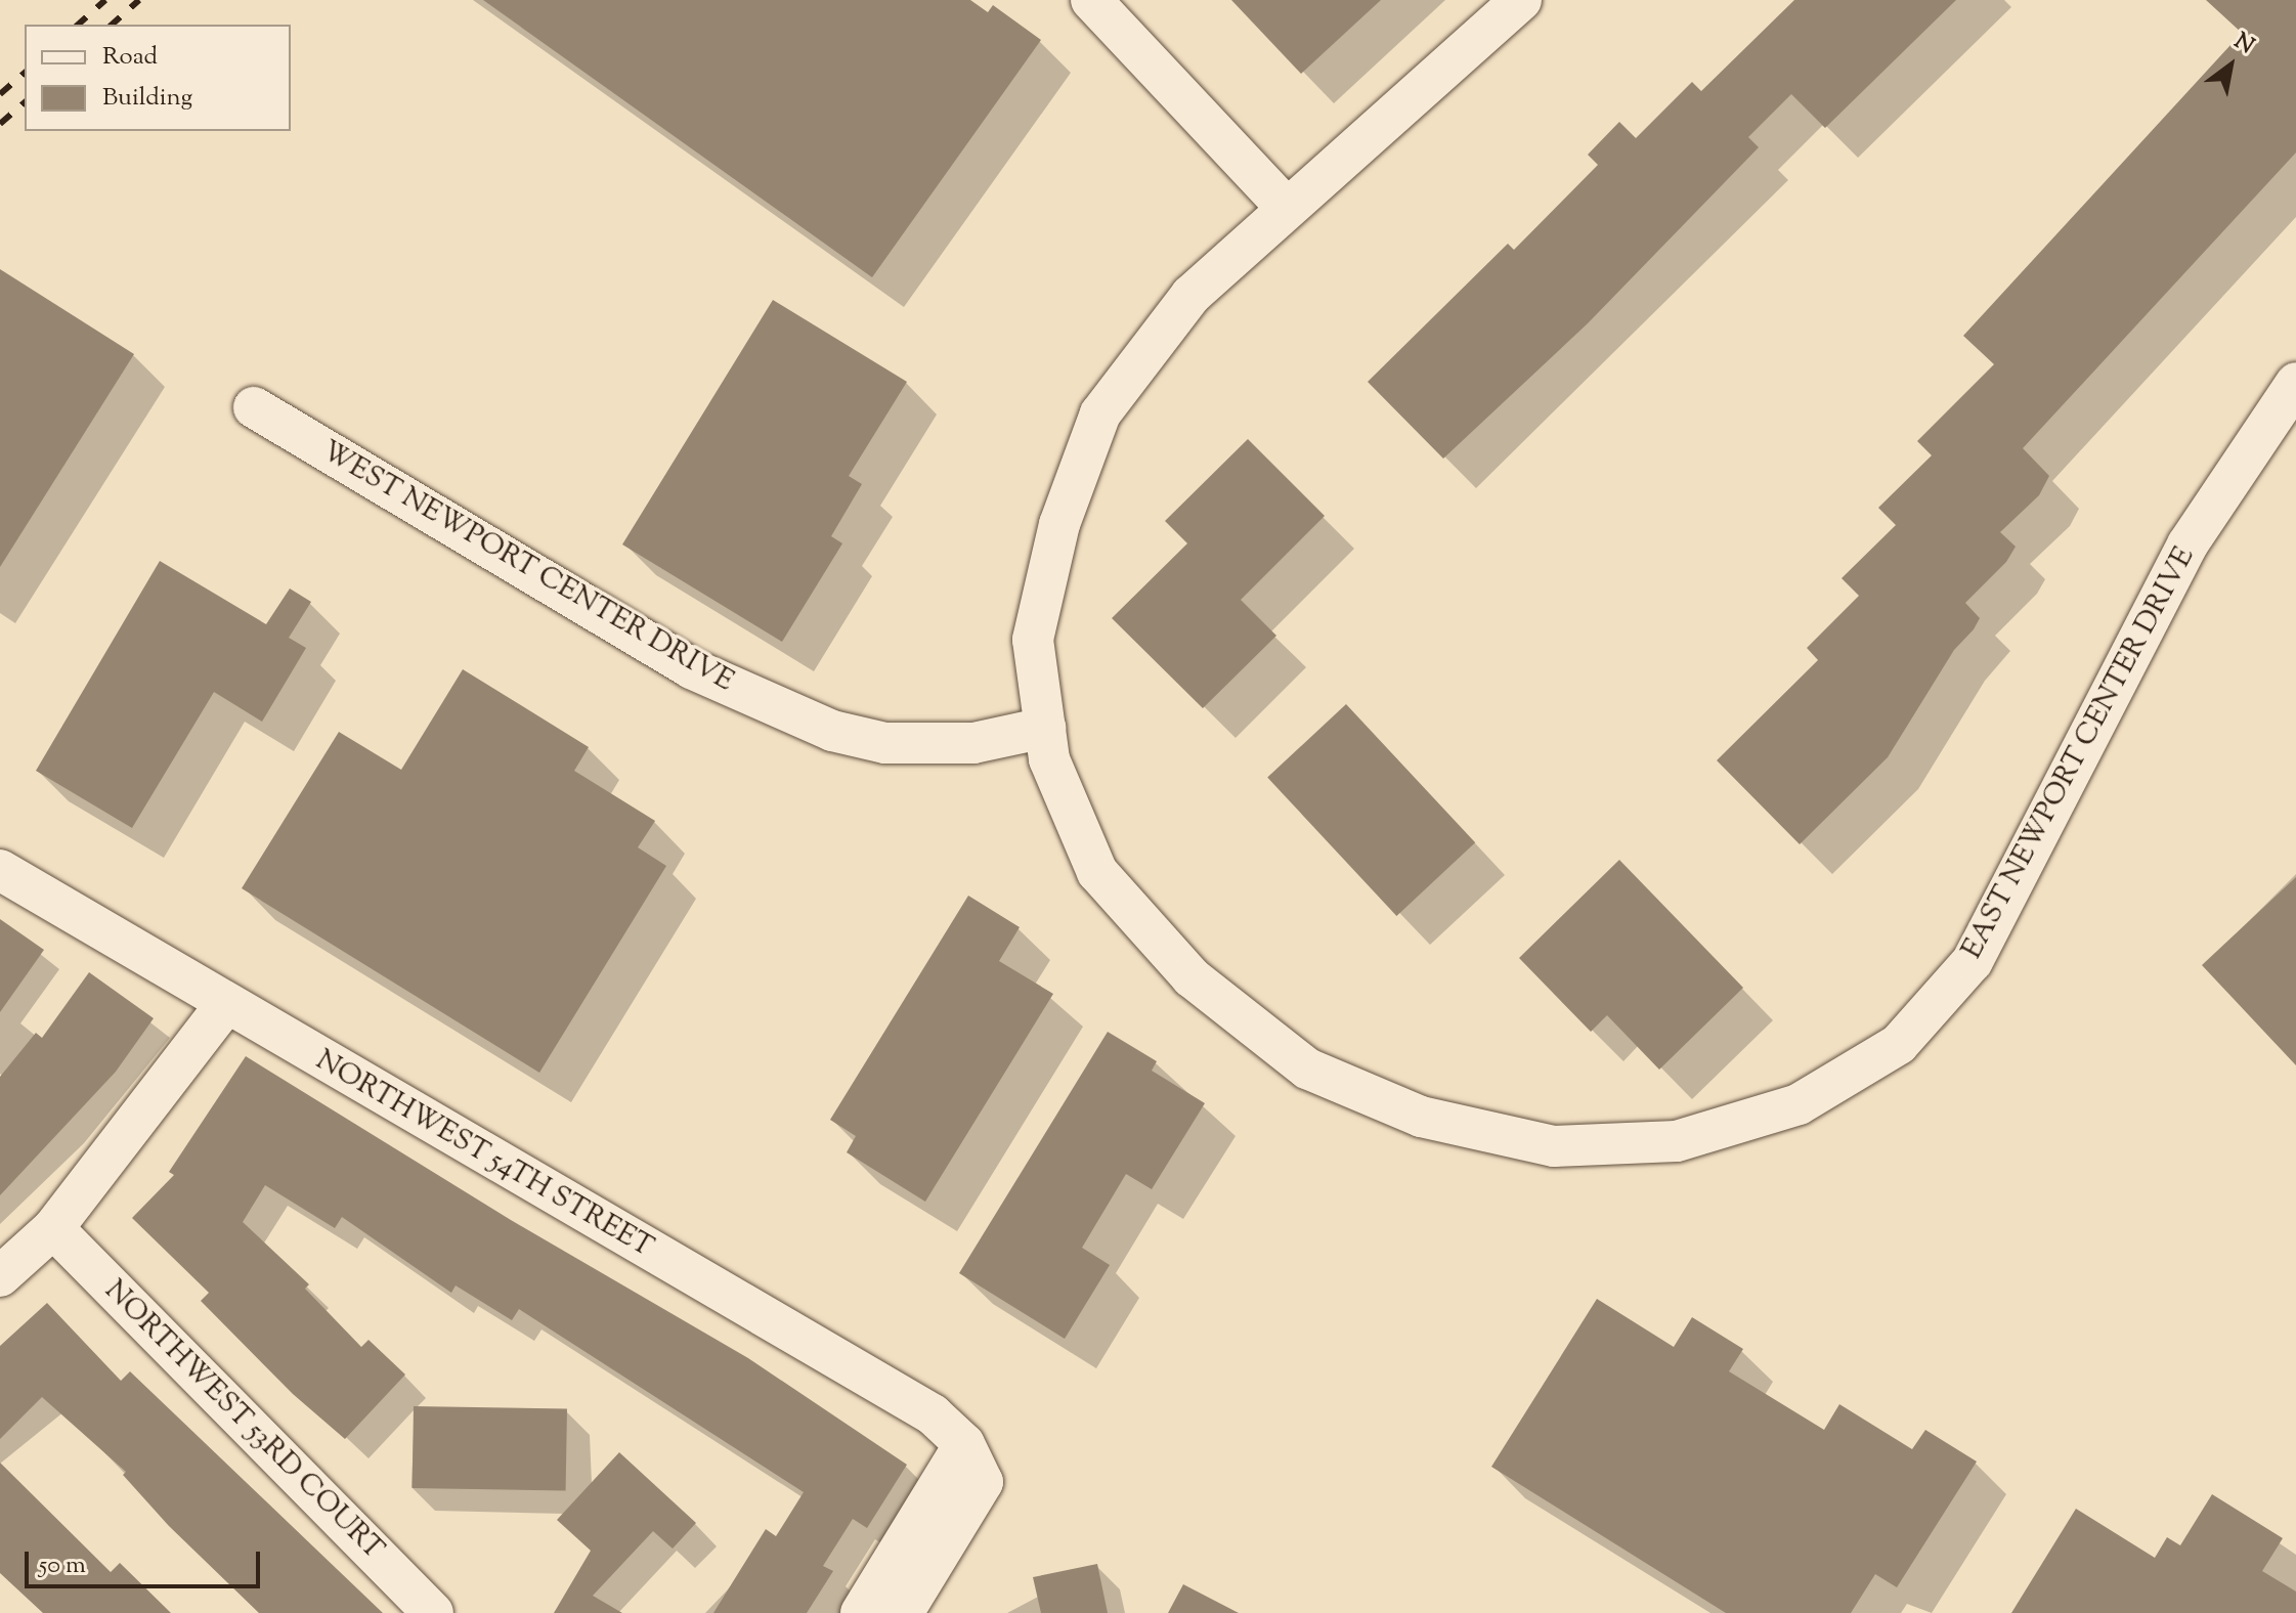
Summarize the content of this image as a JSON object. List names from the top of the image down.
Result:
{
  "streets": {
    "street": [
      "WEST NEWPORT CENTER DRIVE",
      "EAST NEWPORT CENTER DRIVE",
      "NORTHWEST 54TH STREET",
      "NORTHWEST 53RD COURT"
    ]
  },
  "crossings": [
    ["WEST NEWPORT CENTER DRIVE", "EAST NEWPORT CENTER DRIVE"]
  ],
  "legend": ["Road", "Building"],
  "scale_bar": "50 m",
  "north": "top right"
}
